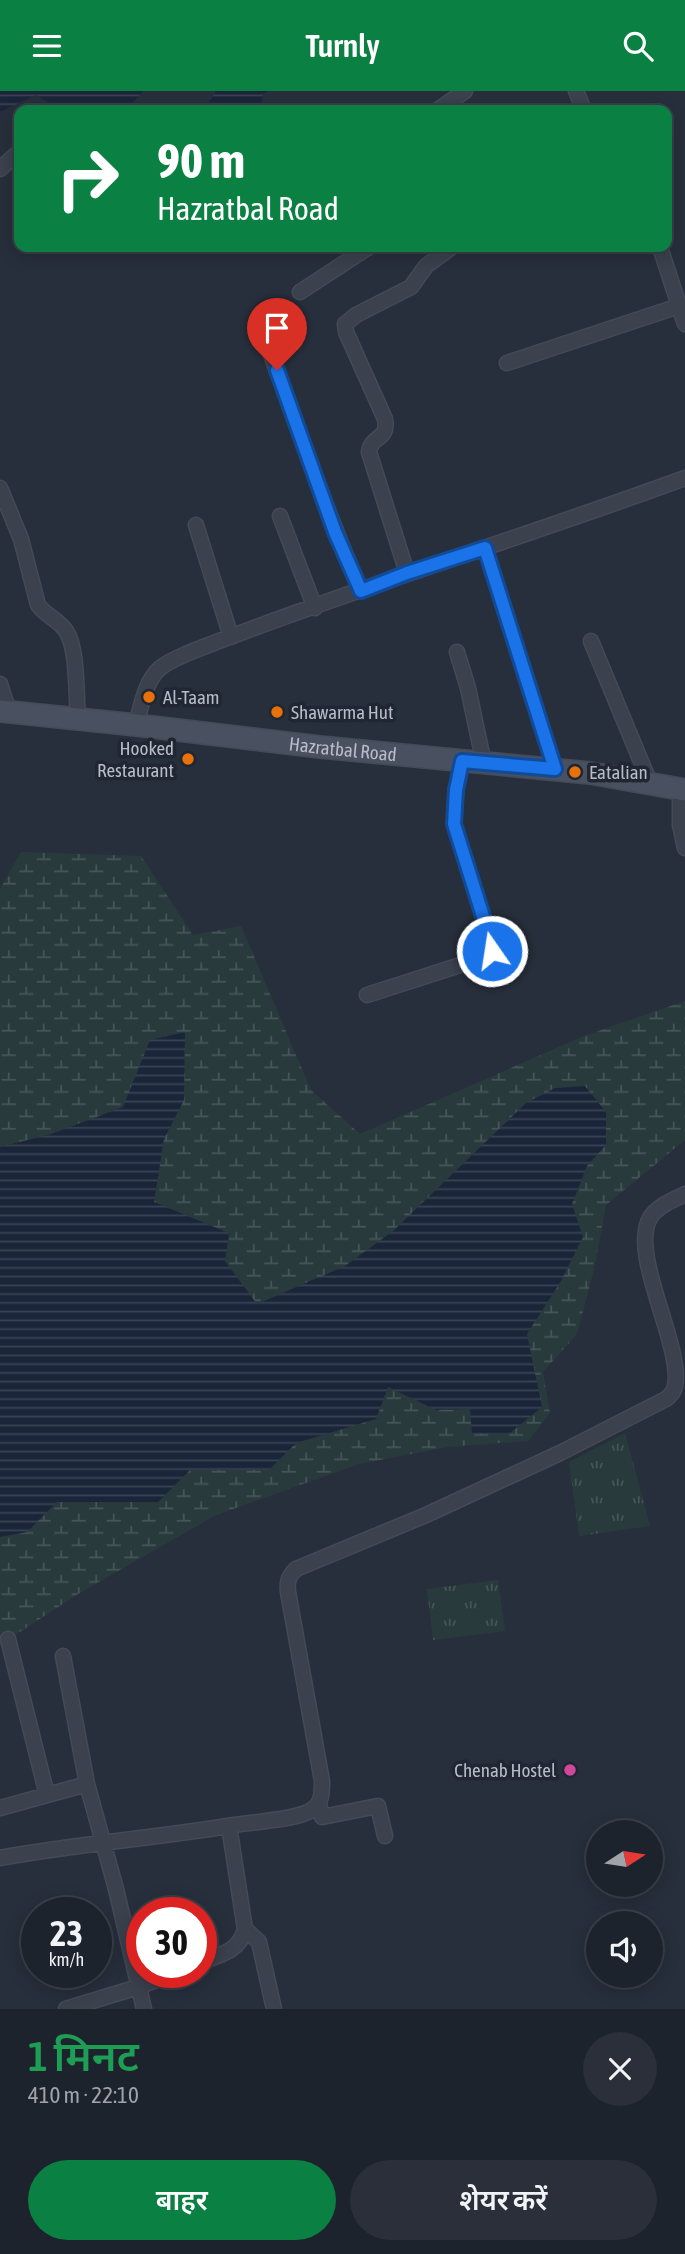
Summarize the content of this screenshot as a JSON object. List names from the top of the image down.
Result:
{
  "streets": {
    "main road": ["Hazratbal Road"]
  },
  "places": [
    "Al-Taam",
    "Shawarma Hut",
    "Hooked Restaurant",
    "Eatalian",
    "Chenab Hostel"
  ],
  "north": "right",
  "page": {
    "header": "Turnly",
    "turn": ["90 m", "Hazratbal Road"],
    "speed": "23 km/h",
    "limit": "30",
    "heading": ["1 मिनट", "410 m · 22:10"],
    "buttons": ["बाहर", "शेयर करें"]
  }
}
